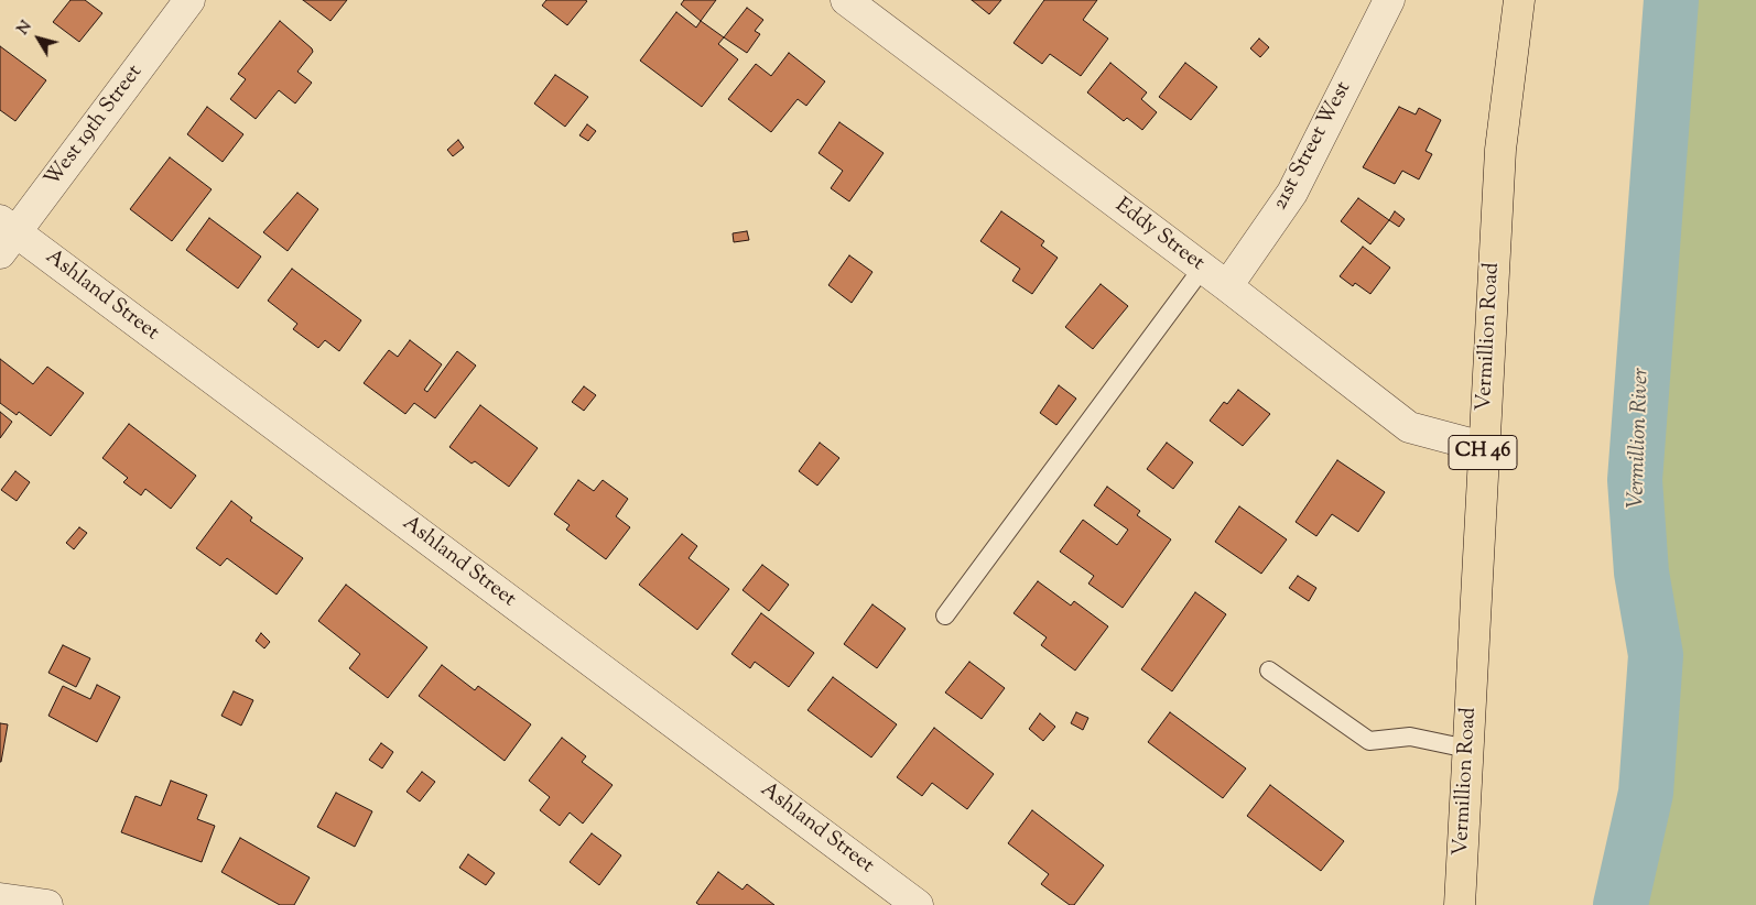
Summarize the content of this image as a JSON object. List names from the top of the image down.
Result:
{
  "streets": {
    "main road": ["Vermillion Road", "CH 46"],
    "street": [
      "West 19th Street",
      "21st Street West",
      "Eddy Street",
      "Ashland Street"
    ]
  },
  "crossings": [
    ["West 19th Street", "Ashland Street"],
    ["21st Street West", "Eddy Street"],
    ["Eddy Street", "Vermillion Road"]
  ],
  "water": ["Vermillion River"],
  "north": "top left"
}
